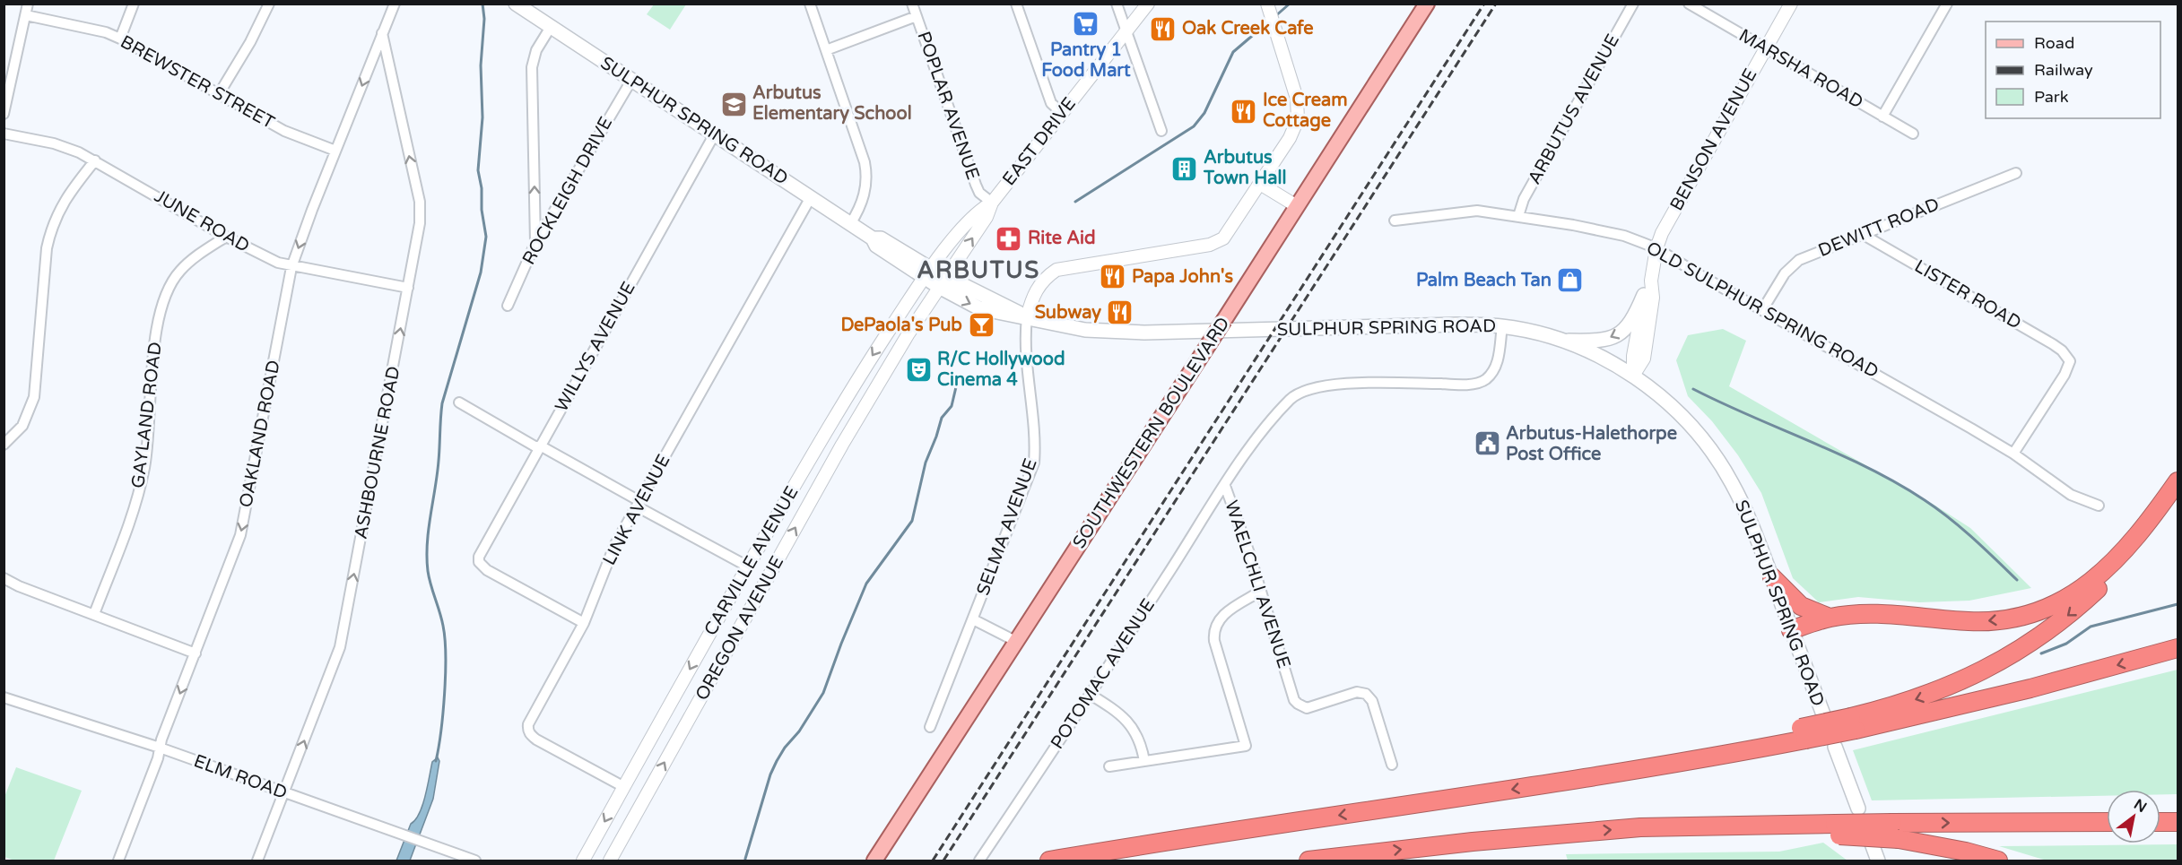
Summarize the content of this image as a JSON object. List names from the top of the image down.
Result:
{
  "streets": {
    "main road": ["SULPHUR SPRING ROAD", "SOUTHWESTERN BOULEVARD"],
    "street": [
      "MARSHA ROAD",
      "BREWSTER STREET",
      "POPLAR AVENUE",
      "ARBUTUS AVENUE",
      "BENSON AVENUE",
      "EAST DRIVE",
      "ROCKLEIGH DRIVE",
      "JUNE ROAD",
      "DEWITT ROAD",
      "LISTER ROAD",
      "OLD SULPHUR SPRING ROAD",
      "WILLYS AVENUE",
      "GAYLAND ROAD",
      "OAKLAND ROAD",
      "ASHBOURNE ROAD",
      "LINK AVENUE",
      "SELMA AVENUE",
      "CARVILLE AVENUE",
      "WAELCHLI AVENUE",
      "OREGON AVENUE",
      "POTOMAC AVENUE",
      "ELM ROAD"
    ]
  },
  "crossings": [
    ["MARSHA ROAD", "BENSON AVENUE"],
    ["BREWSTER STREET", "OAKLAND ROAD"],
    ["POPLAR AVENUE", "EAST DRIVE"],
    ["ARBUTUS AVENUE", "OLD SULPHUR SPRING ROAD"],
    ["SULPHUR SPRING ROAD", "BENSON AVENUE"],
    ["SULPHUR SPRING ROAD", "EAST DRIVE"],
    ["SULPHUR SPRING ROAD", "ROCKLEIGH DRIVE"],
    ["SULPHUR SPRING ROAD", "WILLYS AVENUE"],
    ["SULPHUR SPRING ROAD", "LINK AVENUE"],
    ["SULPHUR SPRING ROAD", "SELMA AVENUE"],
    ["SULPHUR SPRING ROAD", "CARVILLE AVENUE"],
    ["SULPHUR SPRING ROAD", "WAELCHLI AVENUE"],
    ["SULPHUR SPRING ROAD", "OREGON AVENUE"],
    ["BENSON AVENUE", "OLD SULPHUR SPRING ROAD"],
    ["EAST DRIVE", "CARVILLE AVENUE"],
    ["EAST DRIVE", "OREGON AVENUE"],
    ["JUNE ROAD", "GAYLAND ROAD"],
    ["JUNE ROAD", "OAKLAND ROAD"],
    ["JUNE ROAD", "ASHBOURNE ROAD"],
    ["DEWITT ROAD", "LISTER ROAD"],
    ["DEWITT ROAD", "OLD SULPHUR SPRING ROAD"],
    ["LISTER ROAD", "OLD SULPHUR SPRING ROAD"],
    ["WILLYS AVENUE", "LINK AVENUE"],
    ["OAKLAND ROAD", "ASHBOURNE ROAD"],
    ["OAKLAND ROAD", "ELM ROAD"],
    ["ASHBOURNE ROAD", "ELM ROAD"],
    ["LINK AVENUE", "CARVILLE AVENUE"],
    ["WAELCHLI AVENUE", "POTOMAC AVENUE"]
  ],
  "one_way": [
    "OAKLAND ROAD",
    "ASHBOURNE ROAD",
    "CARVILLE AVENUE",
    "OREGON AVENUE"
  ],
  "districts": ["ARBUTUS"],
  "places": {
    "supermarket": ["Pantry 1 Food Mart"],
    "restaurant": [
      "Oak Creek Cafe",
      "Ice Cream Cottage",
      "Papa John's",
      "Subway"
    ],
    "school or university": ["Arbutus Elementary School"],
    "building": ["Arbutus Town Hall"],
    "pharmacy": ["Rite Aid"],
    "shop": ["Palm Beach Tan"],
    "bar": ["DePaola's Pub"],
    "theatre": ["R/C Hollywood Cinema 4"],
    "public building": ["Arbutus-Halethorpe Post Office"]
  },
  "legend": ["Road", "Railway", "Park"],
  "north": "top right"
}
